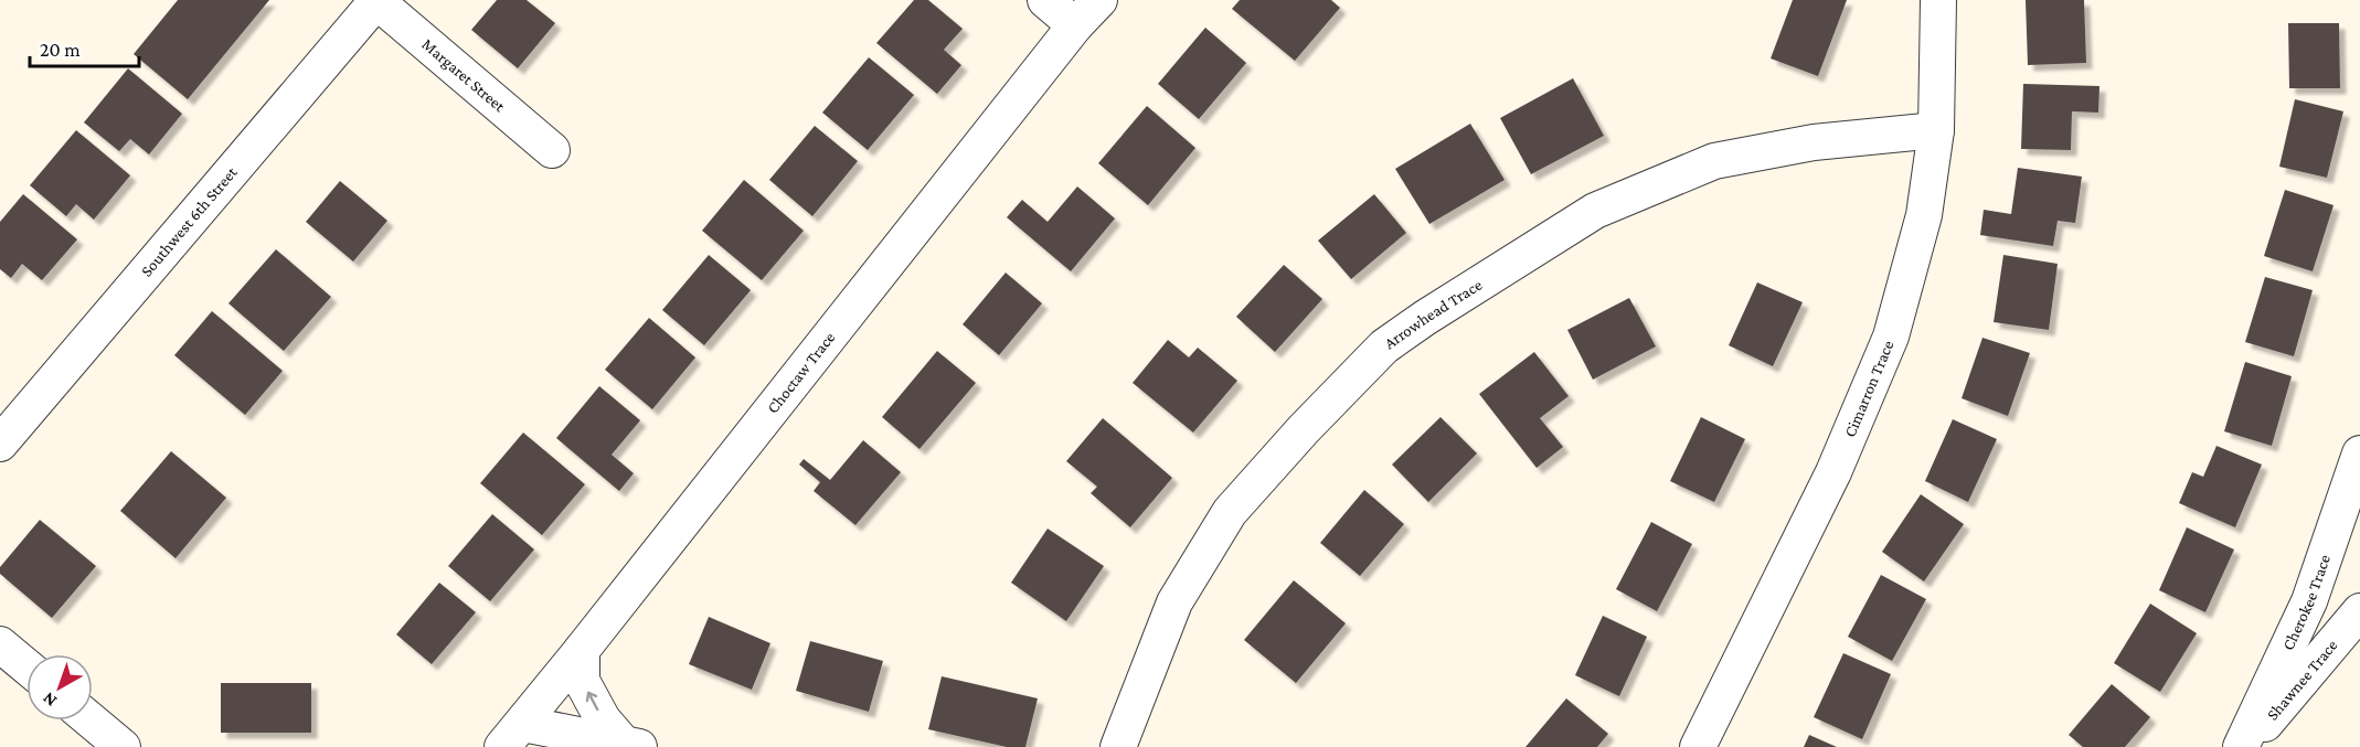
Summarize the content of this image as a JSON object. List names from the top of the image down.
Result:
{
  "streets": {
    "street": [
      "Margaret Street",
      "Southwest 6th Street",
      "Arrowhead Trace",
      "Choctaw Trace",
      "Cimarron Trace",
      "Cherokee Trace",
      "Shawnee Trace"
    ]
  },
  "crossings": [
    ["Margaret Street", "Southwest 6th Street"],
    ["Arrowhead Trace", "Cimarron Trace"],
    ["Cherokee Trace", "Shawnee Trace"]
  ],
  "scale_bar": "20 m",
  "north": "bottom left"
}
